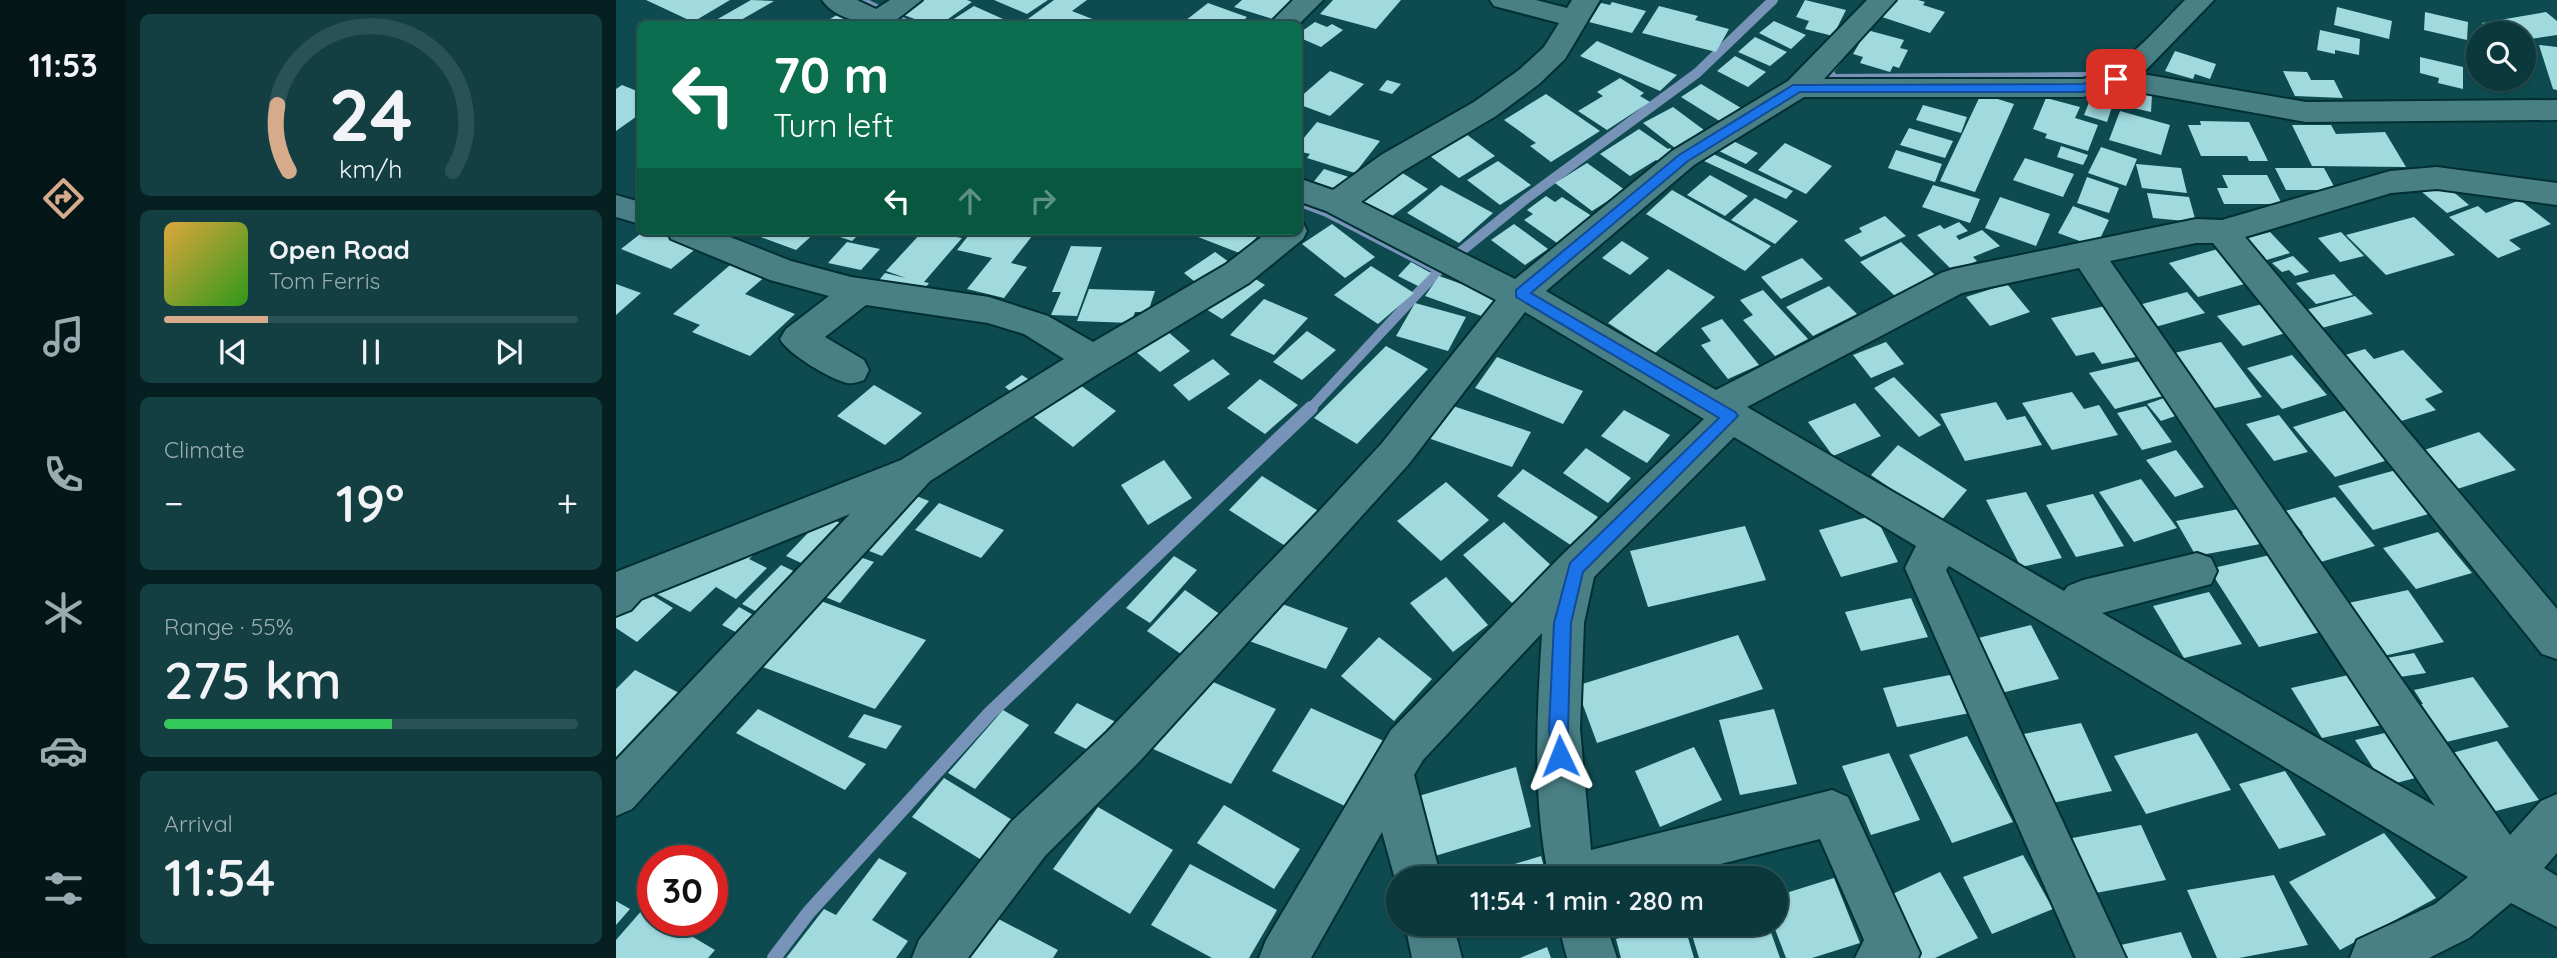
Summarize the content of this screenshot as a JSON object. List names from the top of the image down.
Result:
{
  "page": {
    "tabs": "11:53",
    "turn": ["70 m", "Turn left"],
    "song": ["Open Road", "Tom Ferris"],
    "tile": [
      "Climate",
      ["Range · 55%", "275 km"],
      ["Arrival", "11:54"]
    ],
    "heat": ["−", "19°", "+"],
    "limit": "30",
    "trip": "11:54 · 1 min · 280 m",
    "gauge": ["24", "km/h"]
  }
}
